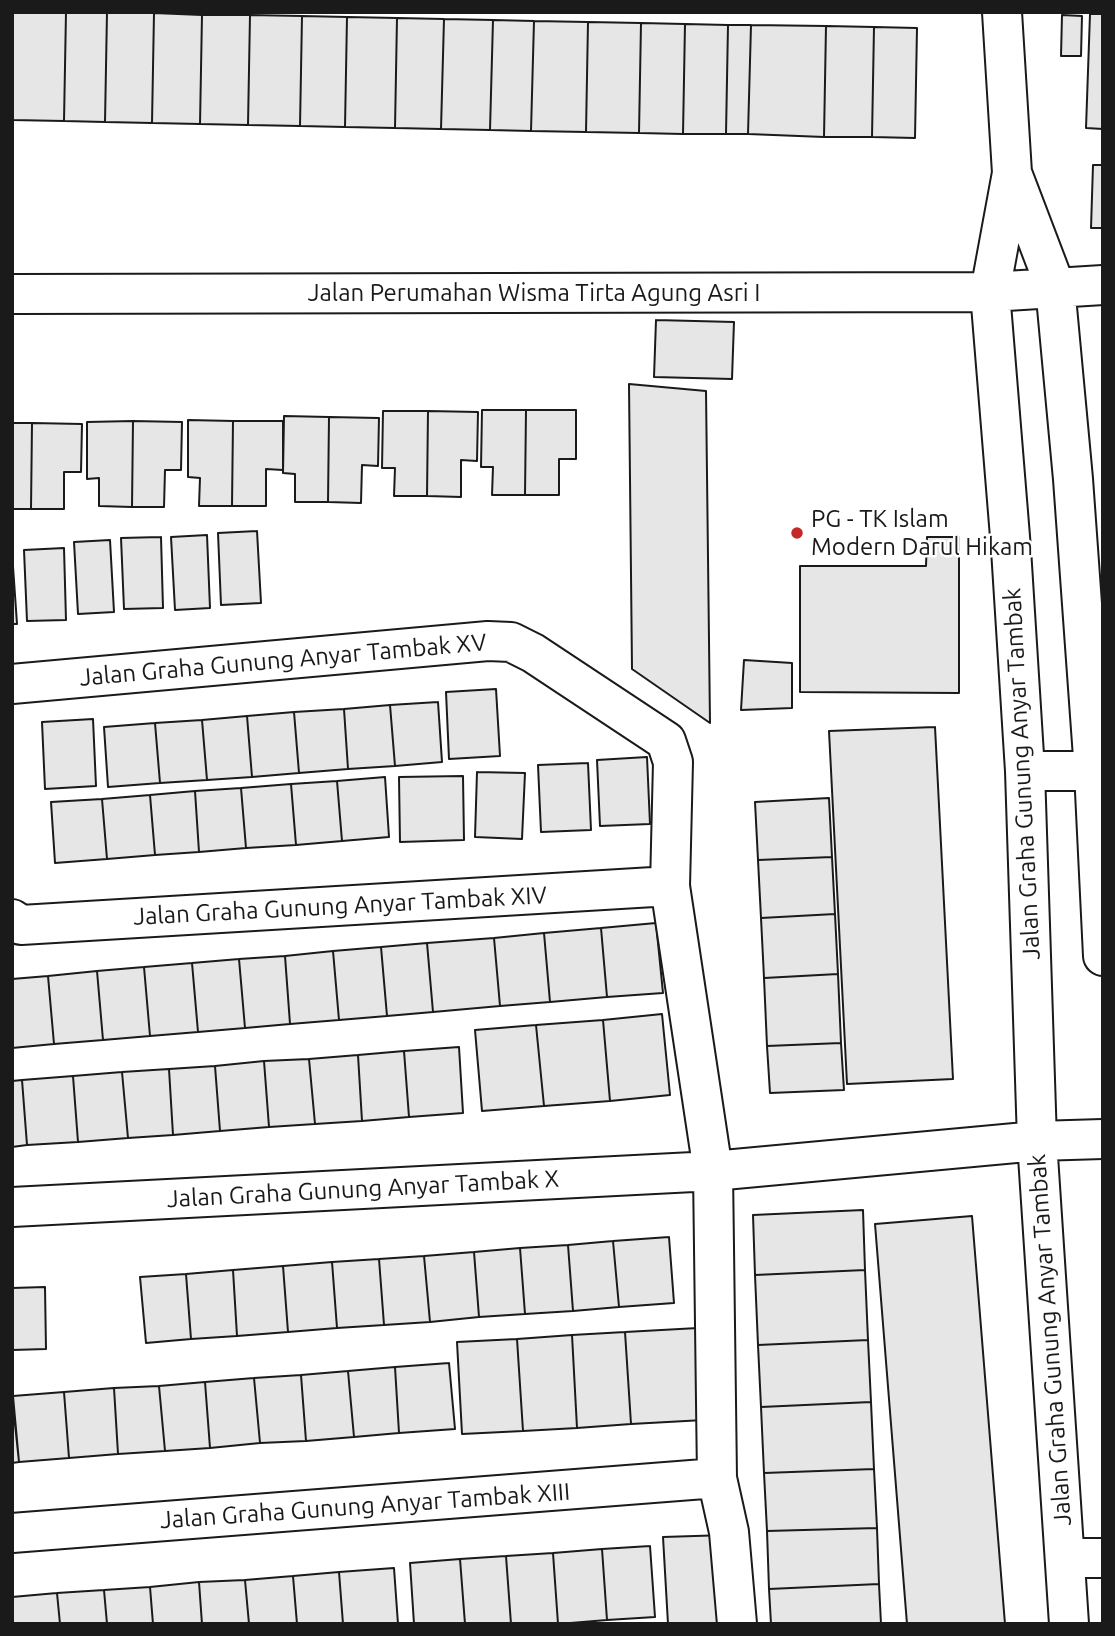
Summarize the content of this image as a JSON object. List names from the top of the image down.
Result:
{
  "streets": {
    "street": [
      "Jalan Perumahan Wisma Tirta Agung Asri I",
      "Jalan Graha Gunung Anyar Tambak XV",
      "Jalan Graha Gunung Anyar Tambak",
      "Jalan Graha Gunung Anyar Tambak XIV",
      "Jalan Graha Gunung Anyar Tambak X",
      "Jalan Graha Gunung Anyar Tambak XIII"
    ]
  },
  "crossings": [
    ["Jalan Perumahan Wisma Tirta Agung Asri I", "Jalan Graha Gunung Anyar Tambak"],
    ["Jalan Graha Gunung Anyar Tambak XV", "Jalan Graha Gunung Anyar Tambak XIV"],
    ["Jalan Graha Gunung Anyar Tambak", "Jalan Graha Gunung Anyar Tambak X"]
  ],
  "places": ["PG - TK Islam Modern Darul Hikam"]
}
